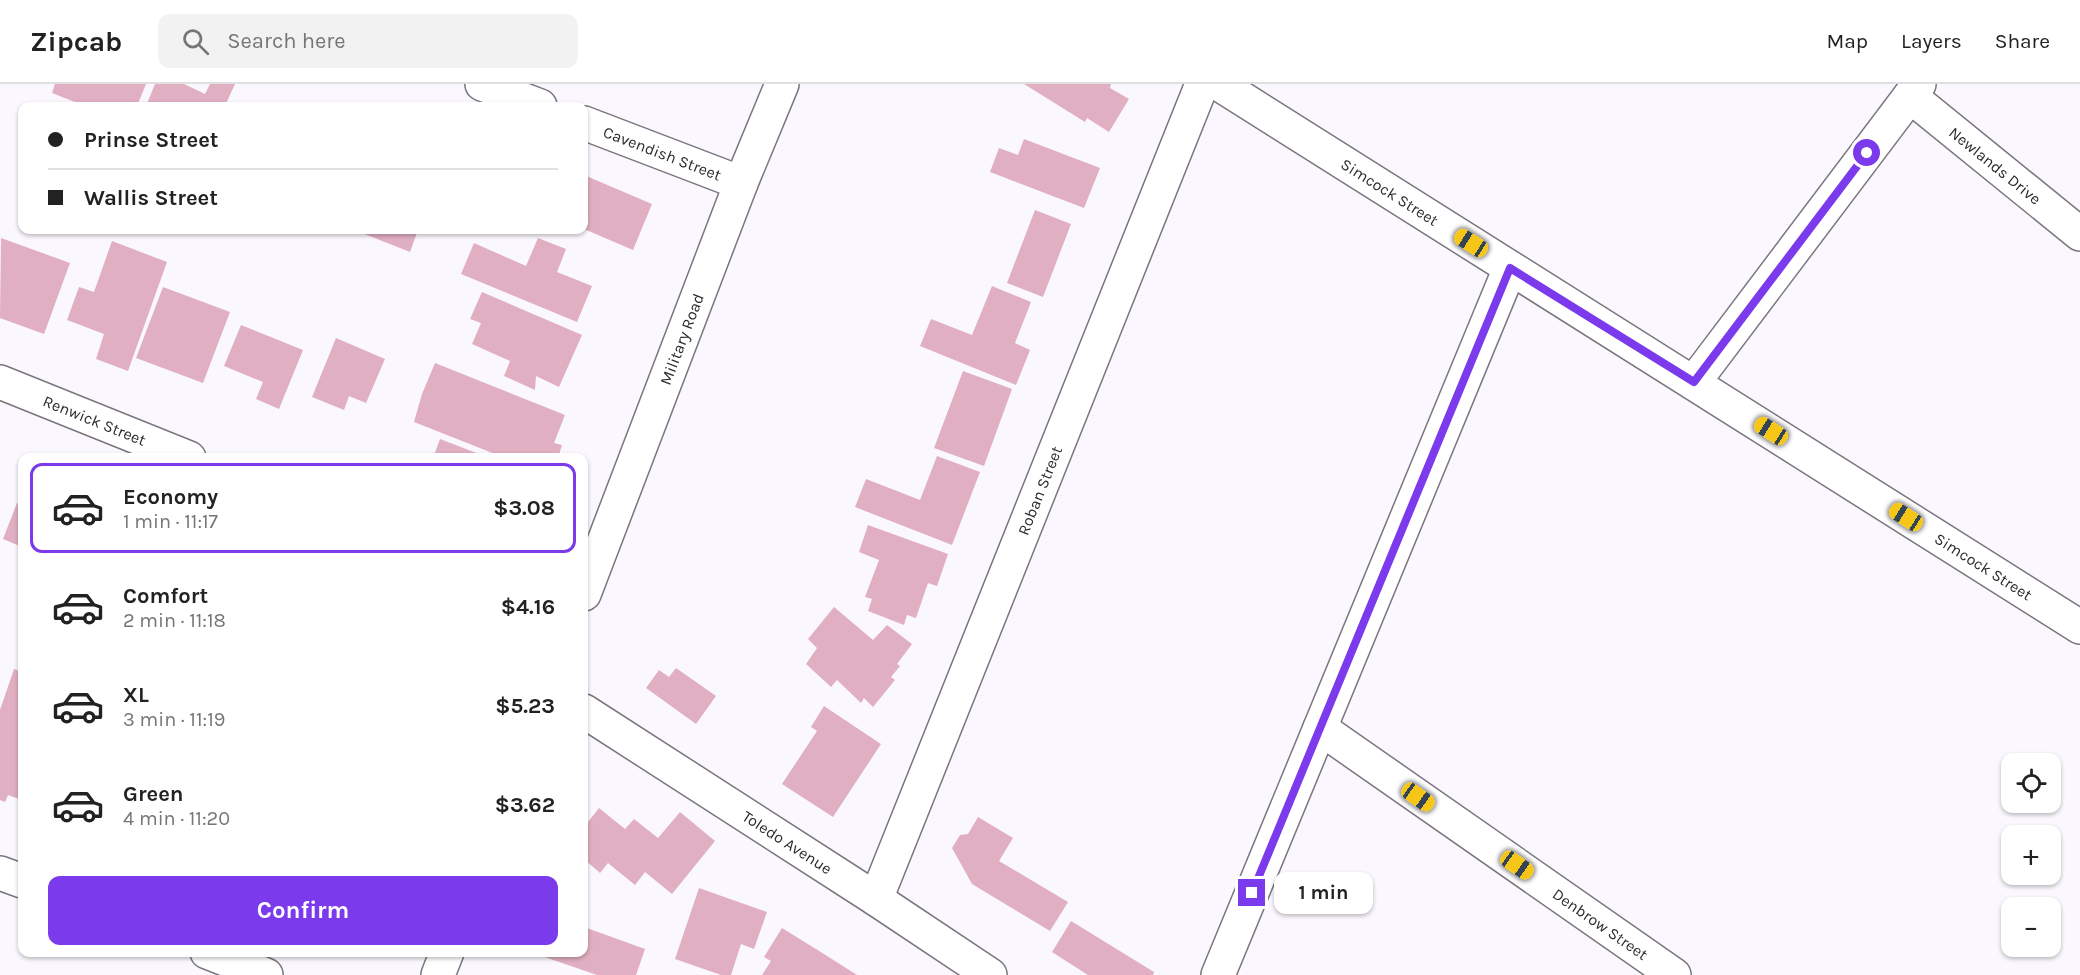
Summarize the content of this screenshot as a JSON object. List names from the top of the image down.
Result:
{
  "streets": {
    "street": [
      "Cavendish Street",
      "Newlands Drive",
      "Simcock Street",
      "Military Road",
      "Renwick Street",
      "Roban Street",
      "Toledo Avenue",
      "Denbrow Street"
    ]
  },
  "crossings": [
    ["Cavendish Street", "Military Road"],
    ["Roban Street", "Toledo Avenue"]
  ],
  "page": {
    "header": "Zipcab",
    "search": "Search here",
    "nav": ["Map", "Layers", "Share"],
    "banner": ["Prinse Street", "Wallis Street"],
    "list": [
      {
        "name": "Economy",
        "note": "1 min · 11:17",
        "value": "$3.08"
      },
      {
        "name": "Comfort",
        "note": "2 min · 11:18",
        "value": "$4.16"
      },
      {
        "name": "XL",
        "note": "3 min · 11:19",
        "value": "$5.23"
      },
      {
        "name": "Green",
        "note": "4 min · 11:20",
        "value": "$3.62"
      }
    ],
    "map_buttons": ["+", "−"],
    "buttons": "Confirm",
    "bubble": "1 min"
  }
}
